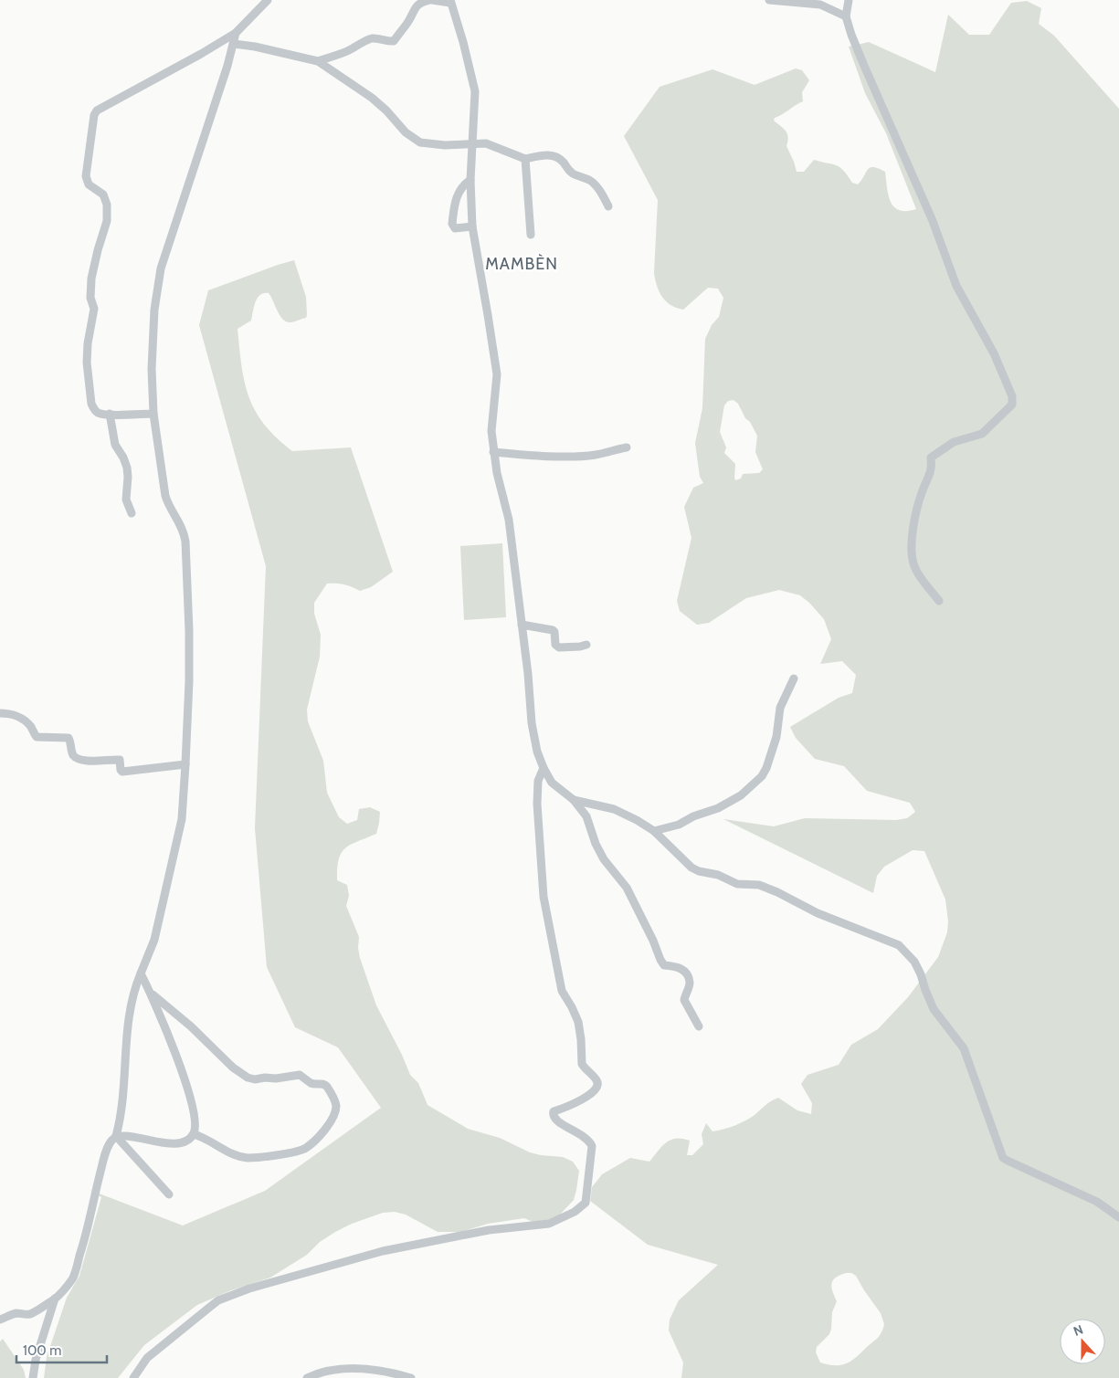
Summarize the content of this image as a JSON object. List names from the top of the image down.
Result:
{
  "districts": ["MAMBÈN"],
  "scale_bar": "100 m",
  "north": "top"
}
